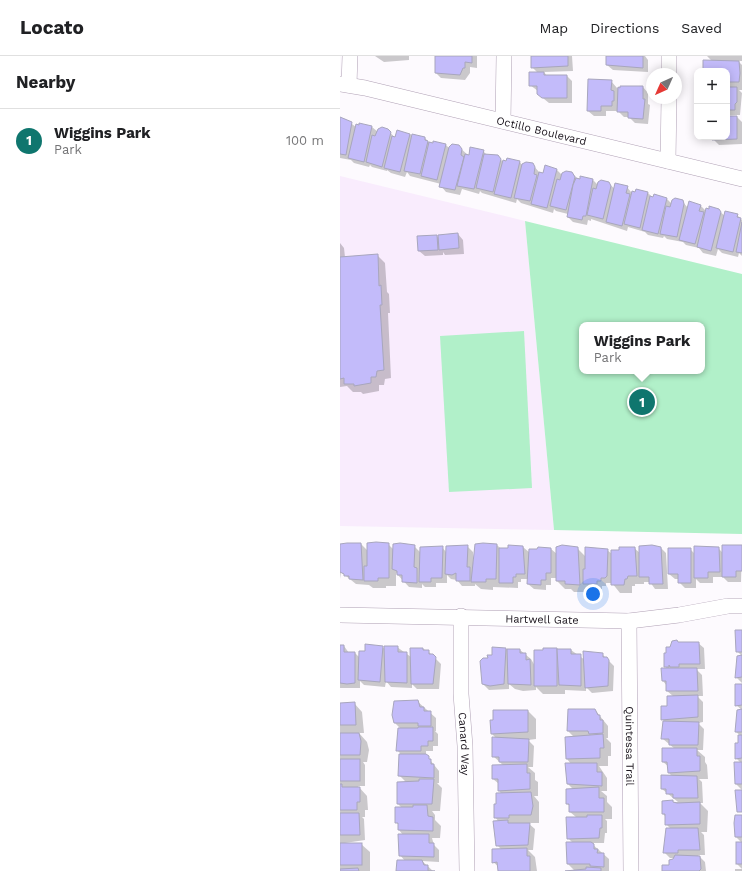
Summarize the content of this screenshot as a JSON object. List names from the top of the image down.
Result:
{
  "streets": {
    "street": [
      "Octillo Boulevard",
      "Hartwell Gate",
      "Canard Way",
      "Quintessa Trail"
    ]
  },
  "crossings": [
    ["Hartwell Gate", "Canard Way"],
    ["Hartwell Gate", "Quintessa Trail"]
  ],
  "north": "bottom left",
  "page": {
    "header": "Locato",
    "nav": ["Map", "Directions", "Saved"],
    "heading": "Nearby",
    "map_buttons": ["+", "−"],
    "list": [
      {
        "mark": "1",
        "name": "Wiggins Park",
        "note": "Park",
        "value": "100 m"
      }
    ],
    "popup": ["Wiggins Park", "Park"],
    "pins": "1"
  }
}
